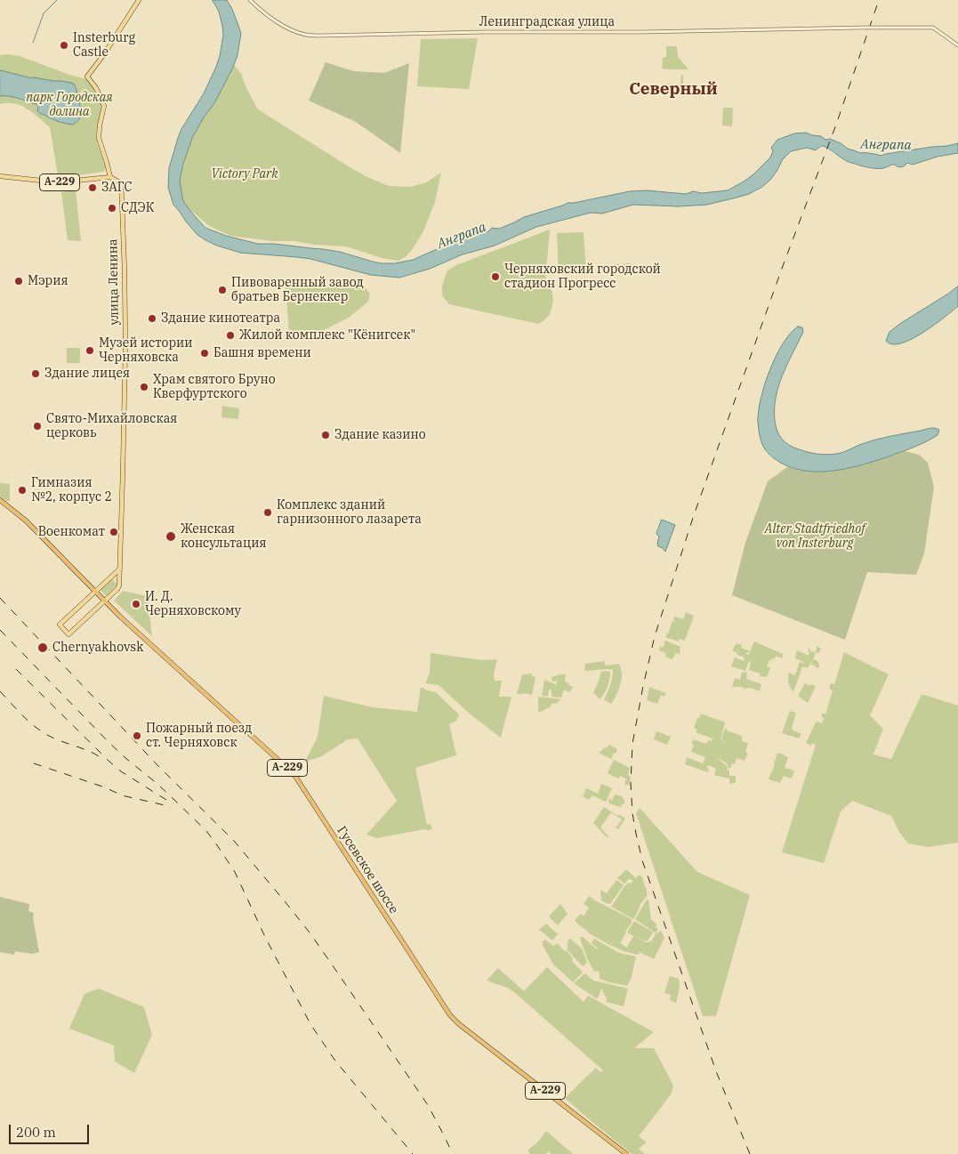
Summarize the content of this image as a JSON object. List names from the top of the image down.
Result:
{
  "streets": {
    "highway": ["А-229", "Гусевское шоссе"],
    "main road": ["улица Ленина"],
    "street": ["Ленинградская улица"]
  },
  "crossings": [
    ["А-229", "улица Ленина"],
    ["улица Ленина", "Гусевское шоссе"]
  ],
  "districts": ["Северный"],
  "water": ["Анграпа"],
  "parks": ["парк Городская долина", "Victory Park", "Alter Stadtfriedhof von Insterburg"],
  "places": [
    "Insterburg Castle",
    "ЗАГС",
    "СДЭК",
    "Черняховский городской стадион Прогресс",
    "Мэрия",
    "Пивоваренный завод братьев Бернеккер",
    "Здание кинотеатра",
    "Жилой комплекс \"Кёнигсек\"",
    "Музей истории Черняховска",
    "Башня времени",
    "Здание лицея",
    "Храм святого Бруно Кверфуртского",
    "Свято-Михайловская церковь",
    "Здание казино",
    "Гимназия №2, корпус 2",
    "Комплекс зданий гарнизонного лазарета",
    "Военкомат",
    "Женская консультация",
    "И. Д. Черняховскому",
    "Chernyakhovsk",
    "Пожарный поезд ст. Черняховск"
  ],
  "scale_bar": "200 m"
}
